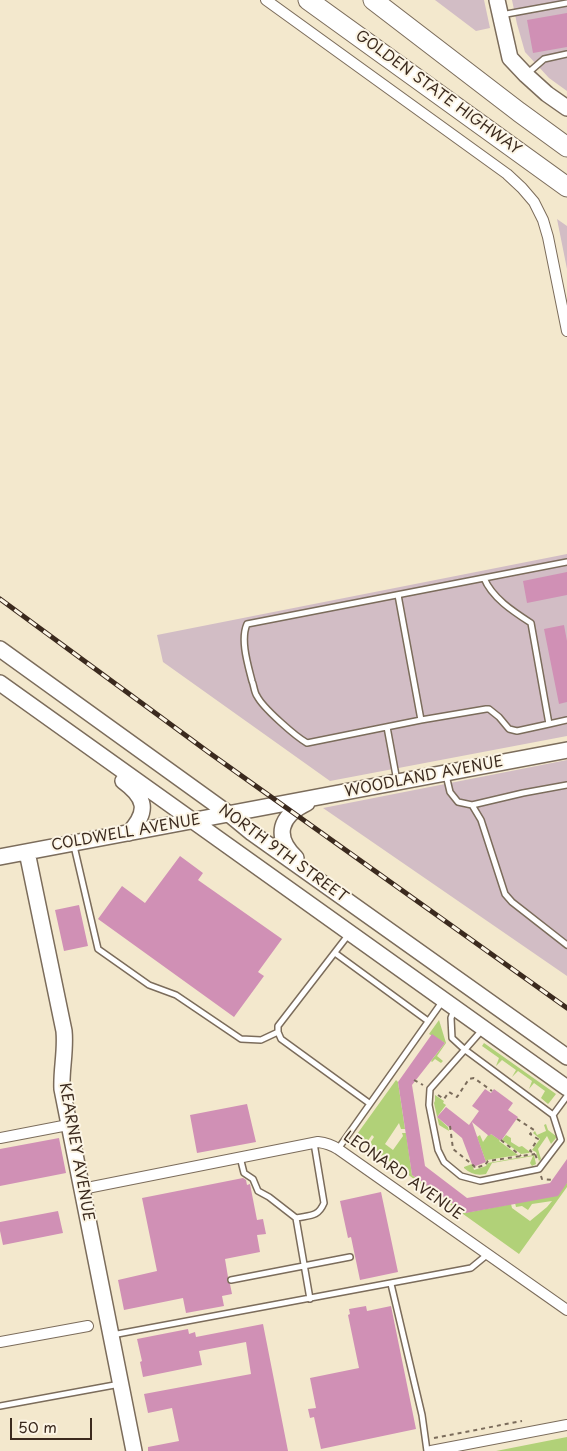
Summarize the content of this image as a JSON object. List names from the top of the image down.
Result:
{
  "streets": {
    "highway": ["GOLDEN STATE HIGHWAY"],
    "street": [
      "WOODLAND AVENUE",
      "COLDWELL AVENUE",
      "NORTH 9TH STREET",
      "KEARNEY AVENUE",
      "LEONARD AVENUE"
    ]
  },
  "crossings": [
    ["WOODLAND AVENUE", "COLDWELL AVENUE"],
    ["COLDWELL AVENUE", "NORTH 9TH STREET"],
    ["COLDWELL AVENUE", "KEARNEY AVENUE"],
    ["KEARNEY AVENUE", "LEONARD AVENUE"]
  ],
  "scale_bar": "50 m"
}
